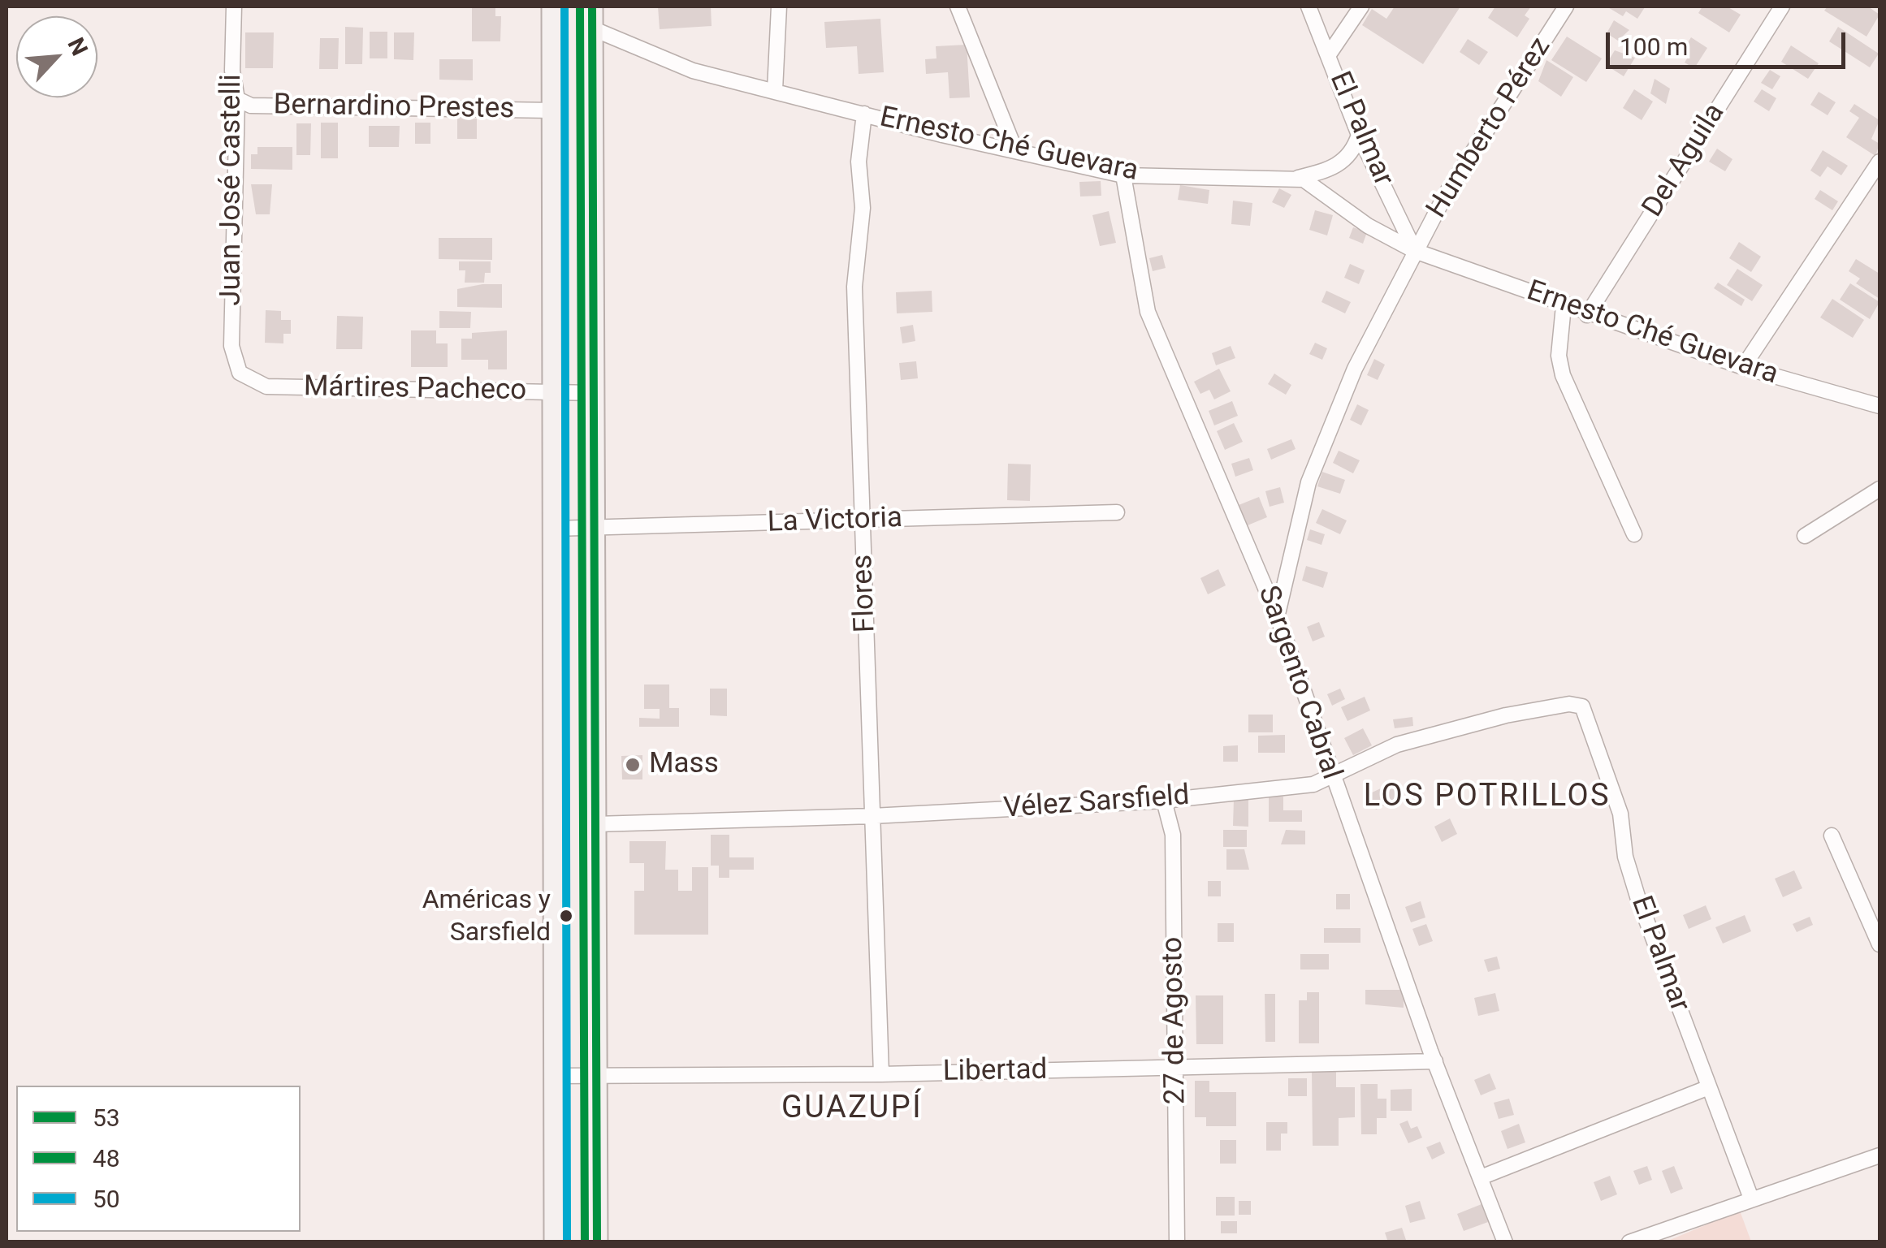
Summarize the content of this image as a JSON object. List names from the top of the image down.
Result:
{
  "streets": {
    "street": [
      "Bernardino Prestes",
      "Humberto Pérez",
      "El Palmar",
      "Ernesto Ché Guevara",
      "Del Aguila",
      "Juan José Castelli",
      "Mártires Pacheco",
      "La Victoria",
      "Flores",
      "Sargento Cabral",
      "Vélez Sarsfield",
      "27 de Agosto",
      "Libertad"
    ]
  },
  "crossings": [
    ["Bernardino Prestes", "Juan José Castelli"],
    ["Humberto Pérez", "El Palmar"],
    ["Humberto Pérez", "Ernesto Ché Guevara"],
    ["Humberto Pérez", "Sargento Cabral"],
    ["El Palmar", "Ernesto Ché Guevara"],
    ["El Palmar", "Vélez Sarsfield"],
    ["Ernesto Ché Guevara", "Del Aguila"],
    ["Ernesto Ché Guevara", "Flores"],
    ["Ernesto Ché Guevara", "Sargento Cabral"],
    ["Juan José Castelli", "Mártires Pacheco"],
    ["La Victoria", "Flores"],
    ["Flores", "Vélez Sarsfield"],
    ["Flores", "Libertad"],
    ["Sargento Cabral", "Vélez Sarsfield"],
    ["Sargento Cabral", "Libertad"],
    ["Vélez Sarsfield", "27 de Agosto"],
    ["27 de Agosto", "Libertad"]
  ],
  "districts": ["LOS POTRILLOS", "GUAZUPÍ"],
  "places": ["Mass", "Américas y Sarsfield"],
  "lines": ["transit line 53", "transit line 48", "transit line 50"],
  "legend": ["53", "48", "50"],
  "scale_bar": "100 m",
  "north": "top right"
}
